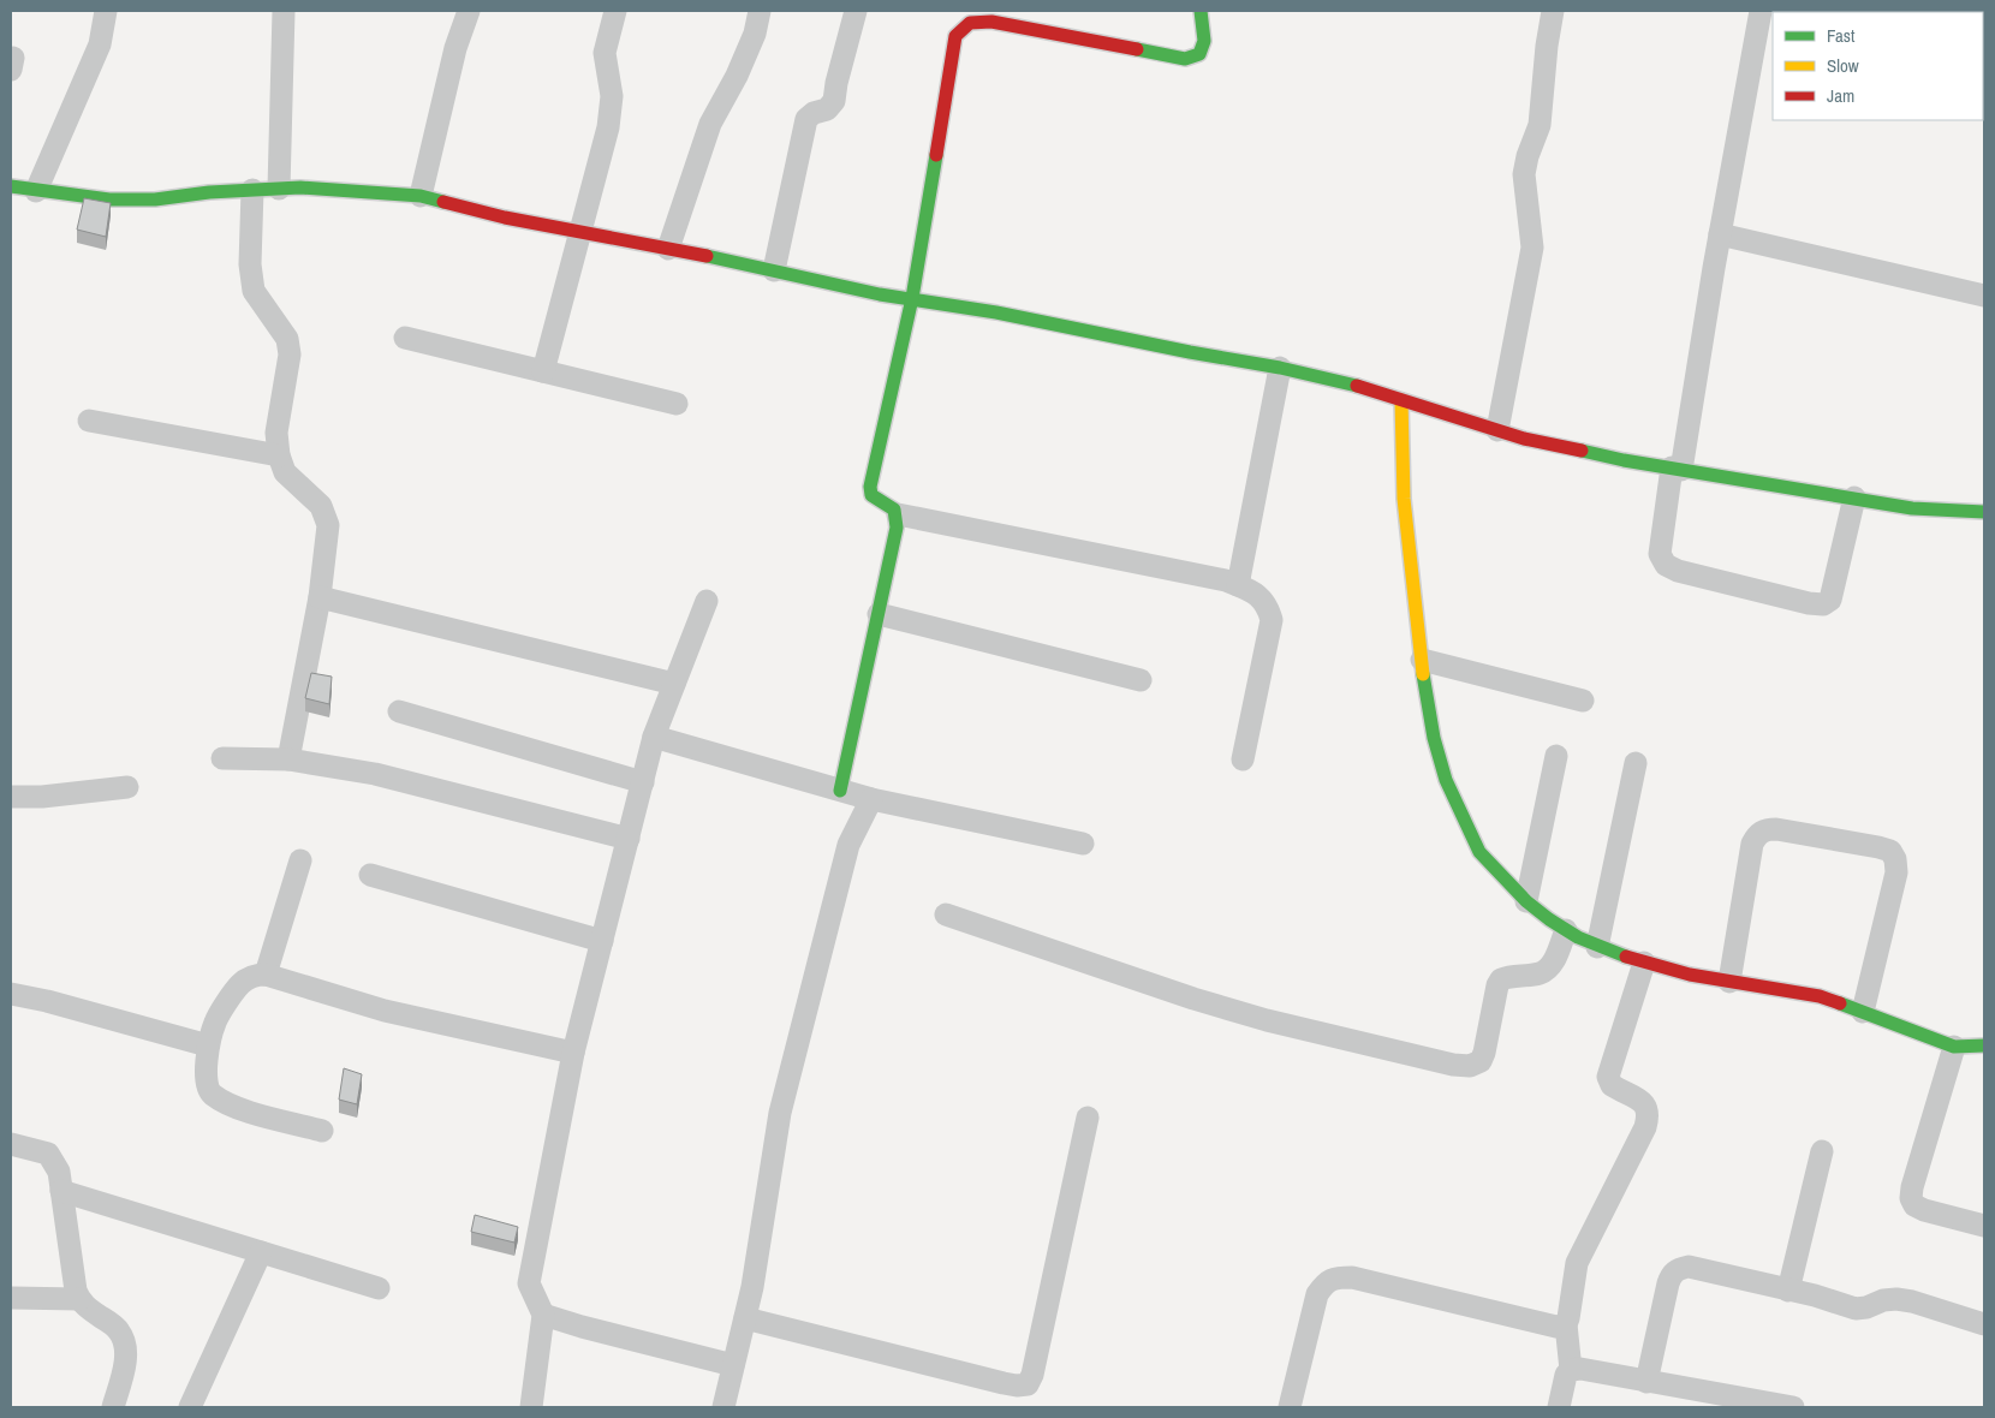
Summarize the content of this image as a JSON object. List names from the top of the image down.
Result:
{
  "legend": ["Fast", "Slow", "Jam"]
}
